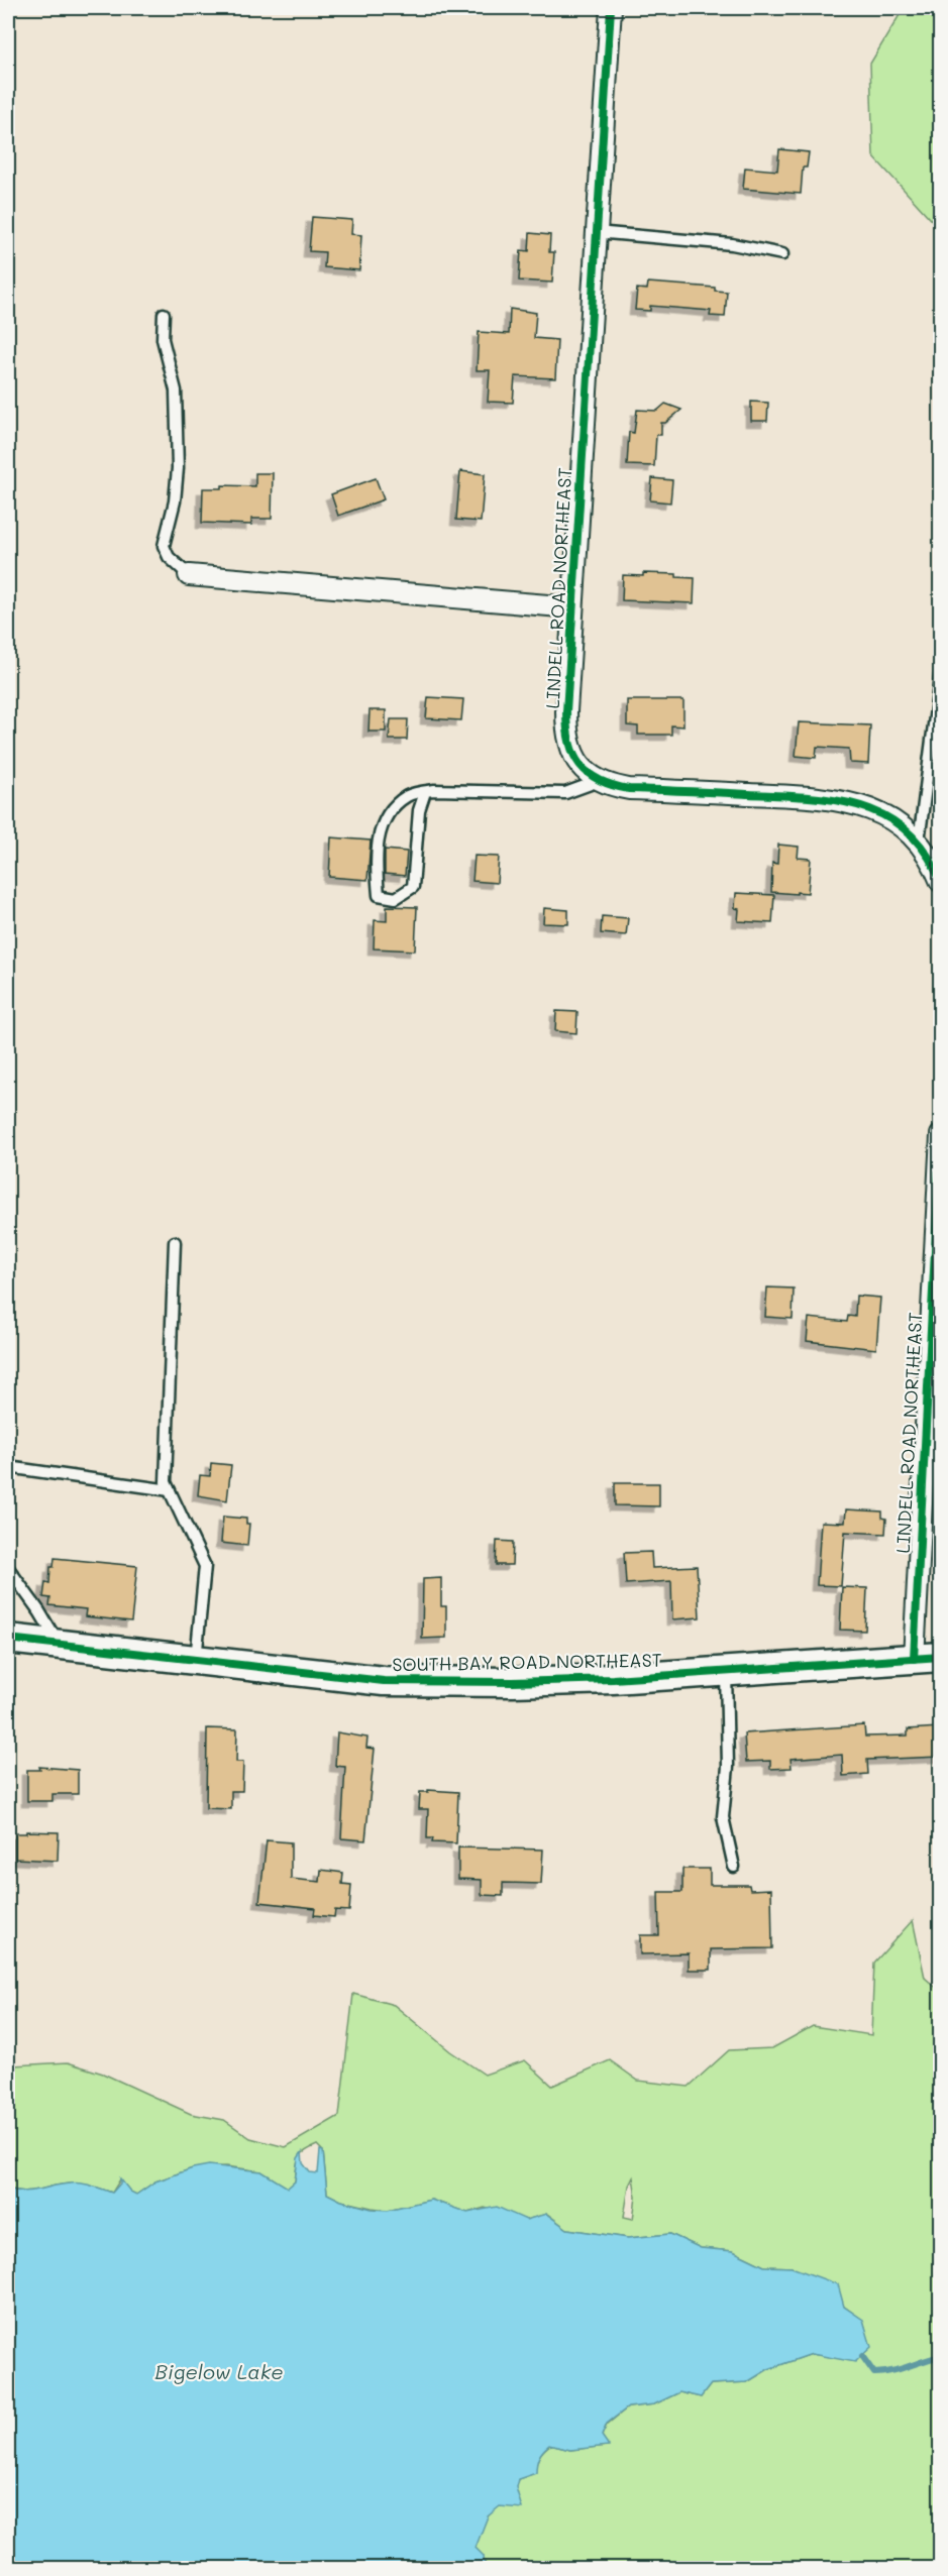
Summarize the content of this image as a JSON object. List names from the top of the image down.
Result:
{
  "streets": {
    "street": ["LINDELL ROAD NORTHEAST", "SOUTH BAY ROAD NORTHEAST"]
  },
  "crossings": [
    ["LINDELL ROAD NORTHEAST", "SOUTH BAY ROAD NORTHEAST"]
  ],
  "water": ["Bigelow Lake"]
}
